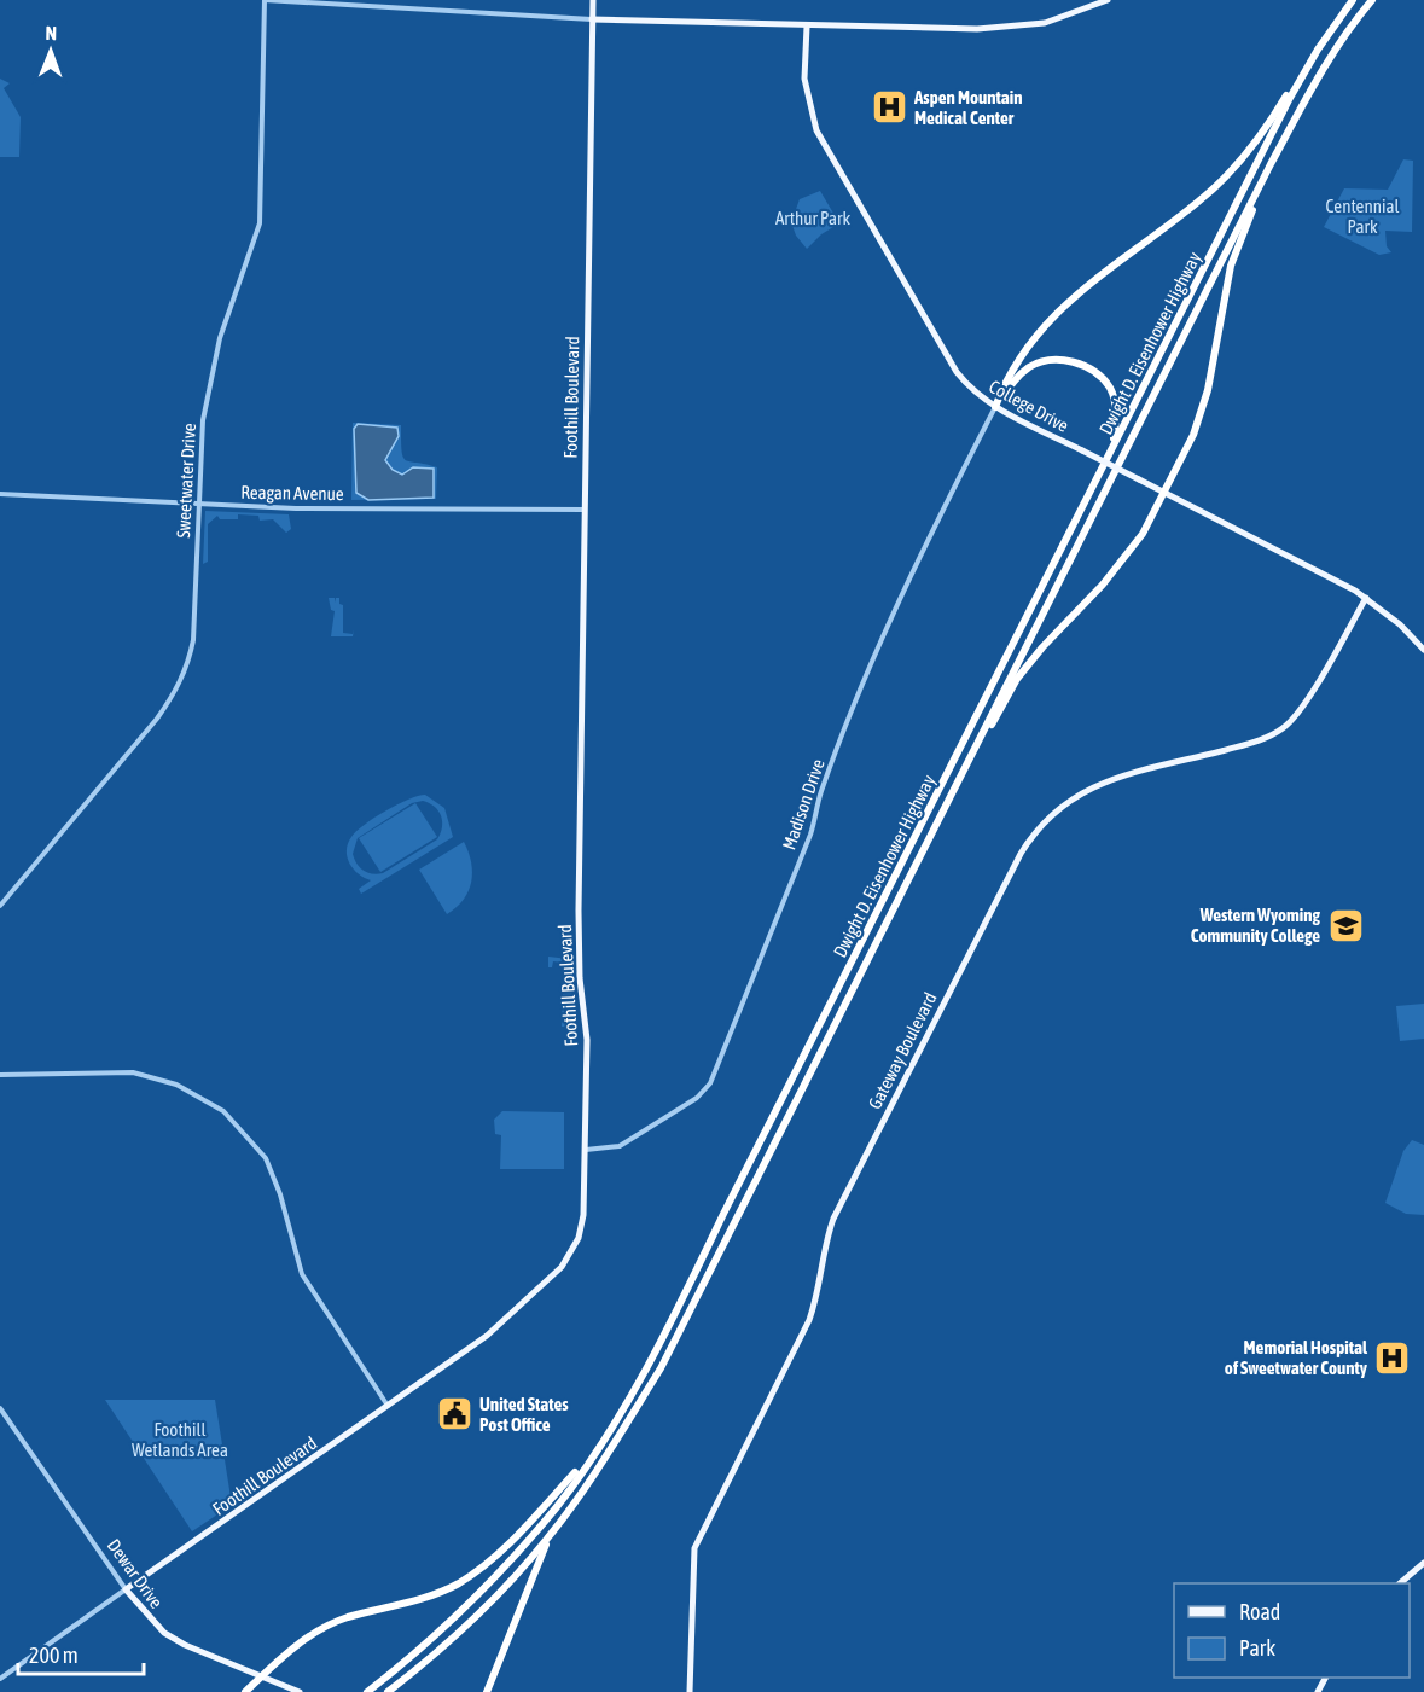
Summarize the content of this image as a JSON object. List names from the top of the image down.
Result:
{
  "streets": {
    "highway": ["Dwight D. Eisenhower Highway"],
    "main road": [
      "Foothill Boulevard",
      "College Drive",
      "Gateway Boulevard",
      "Dewar Drive"
    ],
    "street": ["Sweetwater Drive", "Reagan Avenue", "Madison Drive"]
  },
  "crossings": [
    ["Foothill Boulevard", "Reagan Avenue"],
    ["Foothill Boulevard", "Madison Drive"],
    ["Foothill Boulevard", "Dewar Drive"],
    ["College Drive", "Madison Drive"],
    ["College Drive", "Gateway Boulevard"],
    ["Sweetwater Drive", "Reagan Avenue"]
  ],
  "parks": ["Centennial Park", "Arthur Park", "Foothill Wetlands Area"],
  "places": {
    "hospital": ["Aspen Mountain Medical Center", "Memorial Hospital of Sweetwater County"],
    "school or university": ["Western Wyoming Community College"],
    "public building": ["United States Post Office"]
  },
  "legend": ["Road", "Park"],
  "scale_bar": "200 m",
  "north": "top"
}
